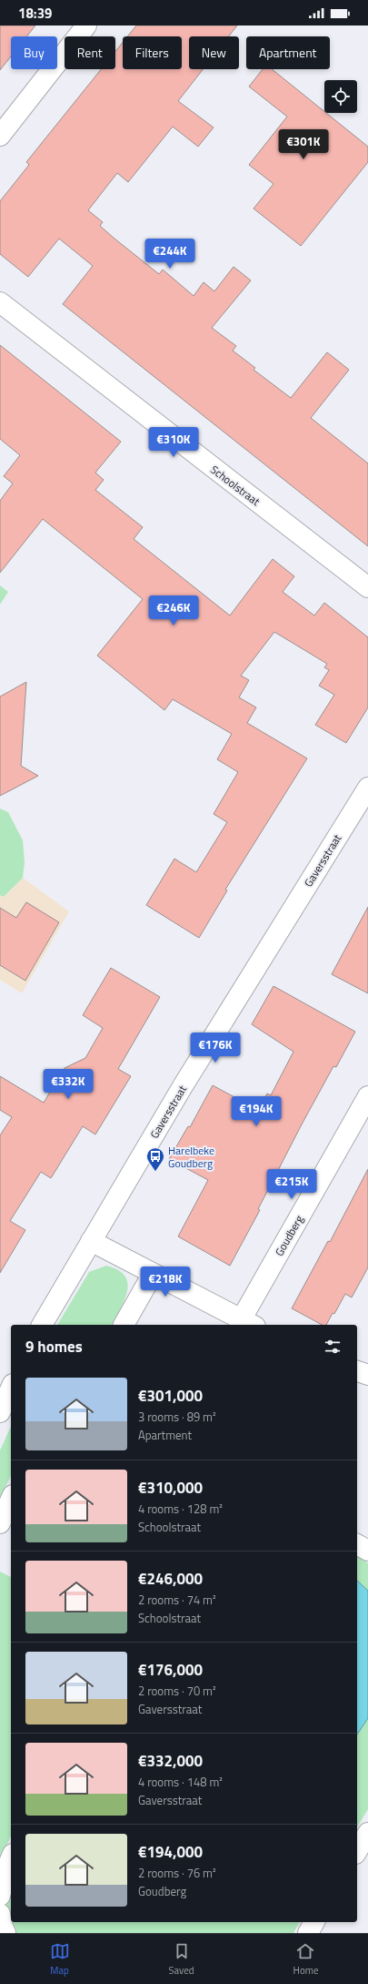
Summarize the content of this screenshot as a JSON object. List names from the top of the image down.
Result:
{
  "streets": {
    "street": ["Schoolstraat", "Gaversstraat", "Goudberg"]
  },
  "crossings": [
    ["Gaversstraat", "Goudberg"]
  ],
  "places": {
    "bus stop": ["Harelbeke Goudberg"]
  },
  "page": {
    "status": "18:39",
    "chip": [
      "Buy",
      "Rent",
      "Filters",
      "New",
      "Apartment"
    ],
    "price": [
      "€301K",
      "€244K",
      "€310K",
      "€246K",
      "€176K",
      "€332K",
      "€194K",
      "€215K",
      "€218K"
    ],
    "heading": "9 homes",
    "list": [
      {
        "name": "€301,000",
        "note": "3 rooms · 89 m² · Apartment"
      },
      {
        "name": "€310,000",
        "note": "4 rooms · 128 m² · Schoolstraat"
      },
      {
        "name": "€246,000",
        "note": "2 rooms · 74 m² · Schoolstraat"
      },
      {
        "name": "€176,000",
        "note": "2 rooms · 70 m² · Gaversstraat"
      },
      {
        "name": "€332,000",
        "note": "4 rooms · 148 m² · Gaversstraat"
      },
      {
        "name": "€194,000",
        "note": "2 rooms · 76 m² · Goudberg"
      }
    ],
    "tabs": ["Map", "Saved", "Home"]
  }
}
